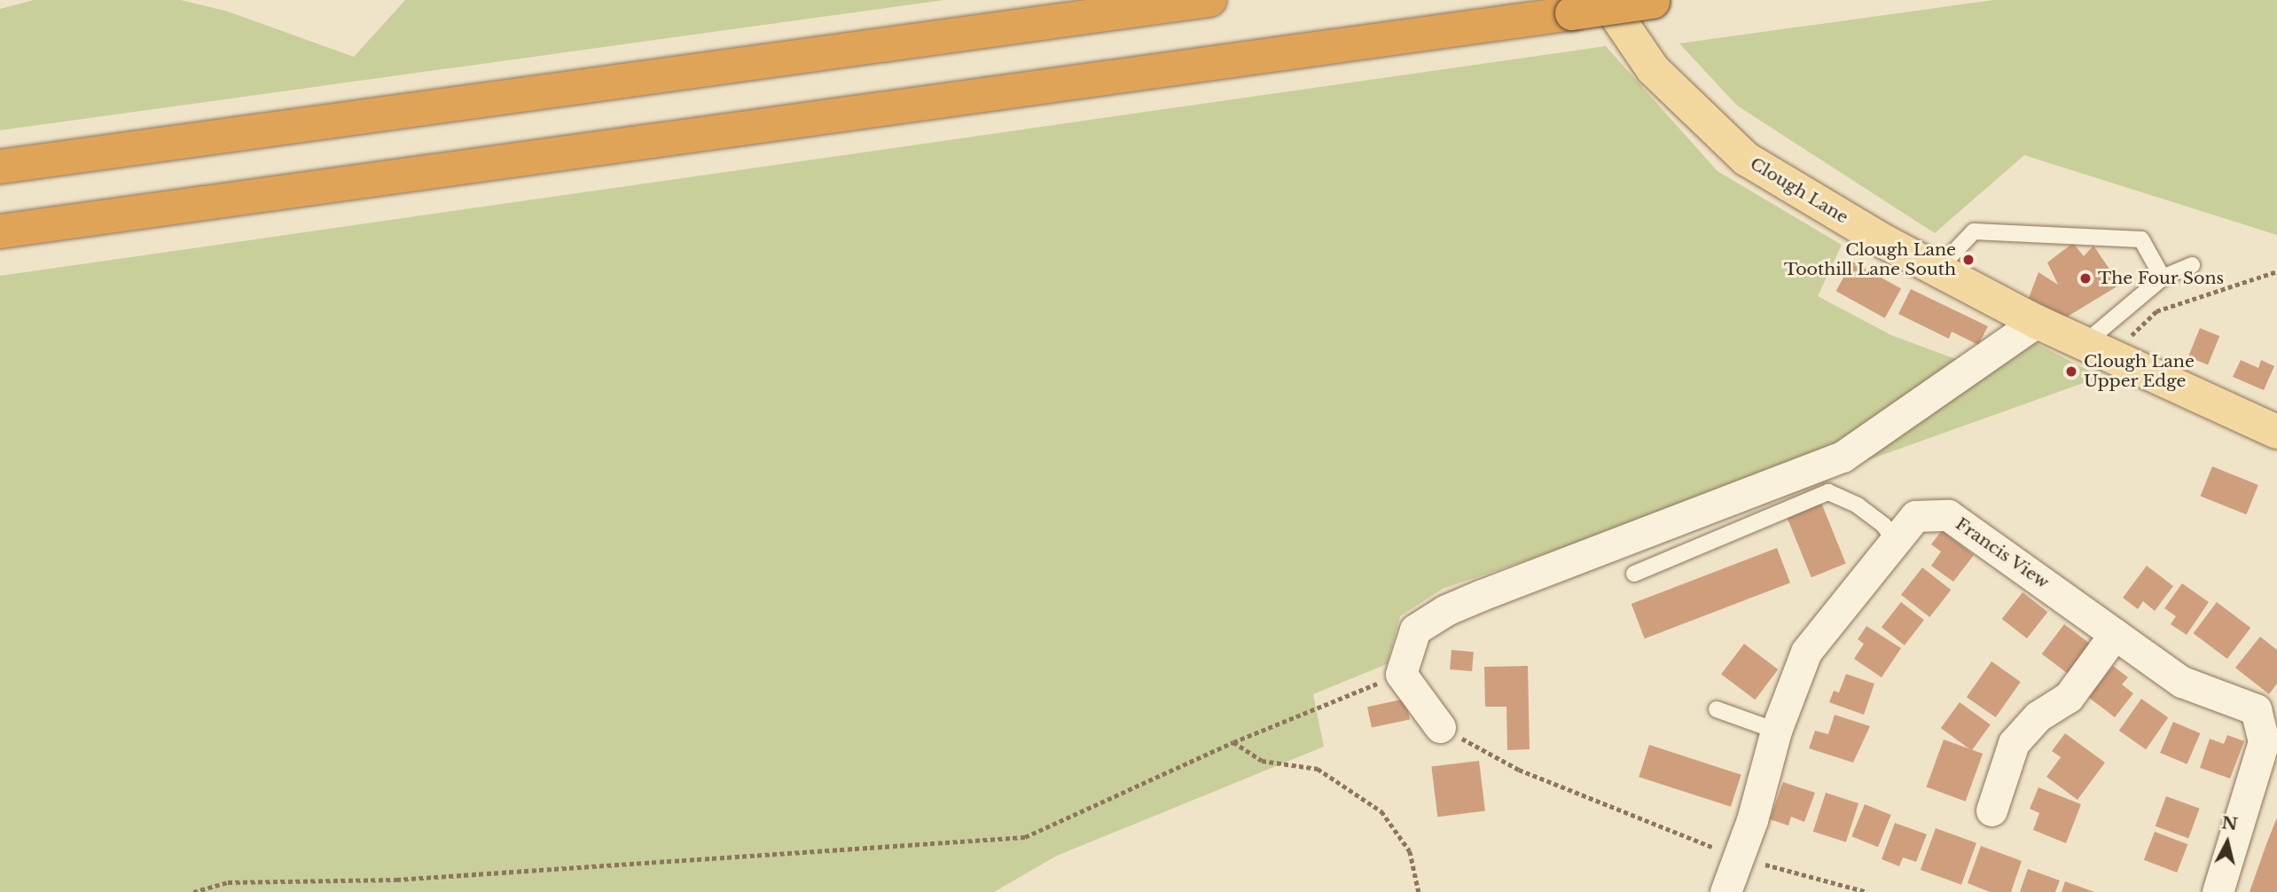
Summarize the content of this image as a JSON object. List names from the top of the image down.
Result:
{
  "streets": {
    "main road": ["Clough Lane"],
    "street": ["Francis View"]
  },
  "places": ["Clough Lane Toothill Lane South", "The Four Sons", "Clough Lane Upper Edge"],
  "north": "top"
}
